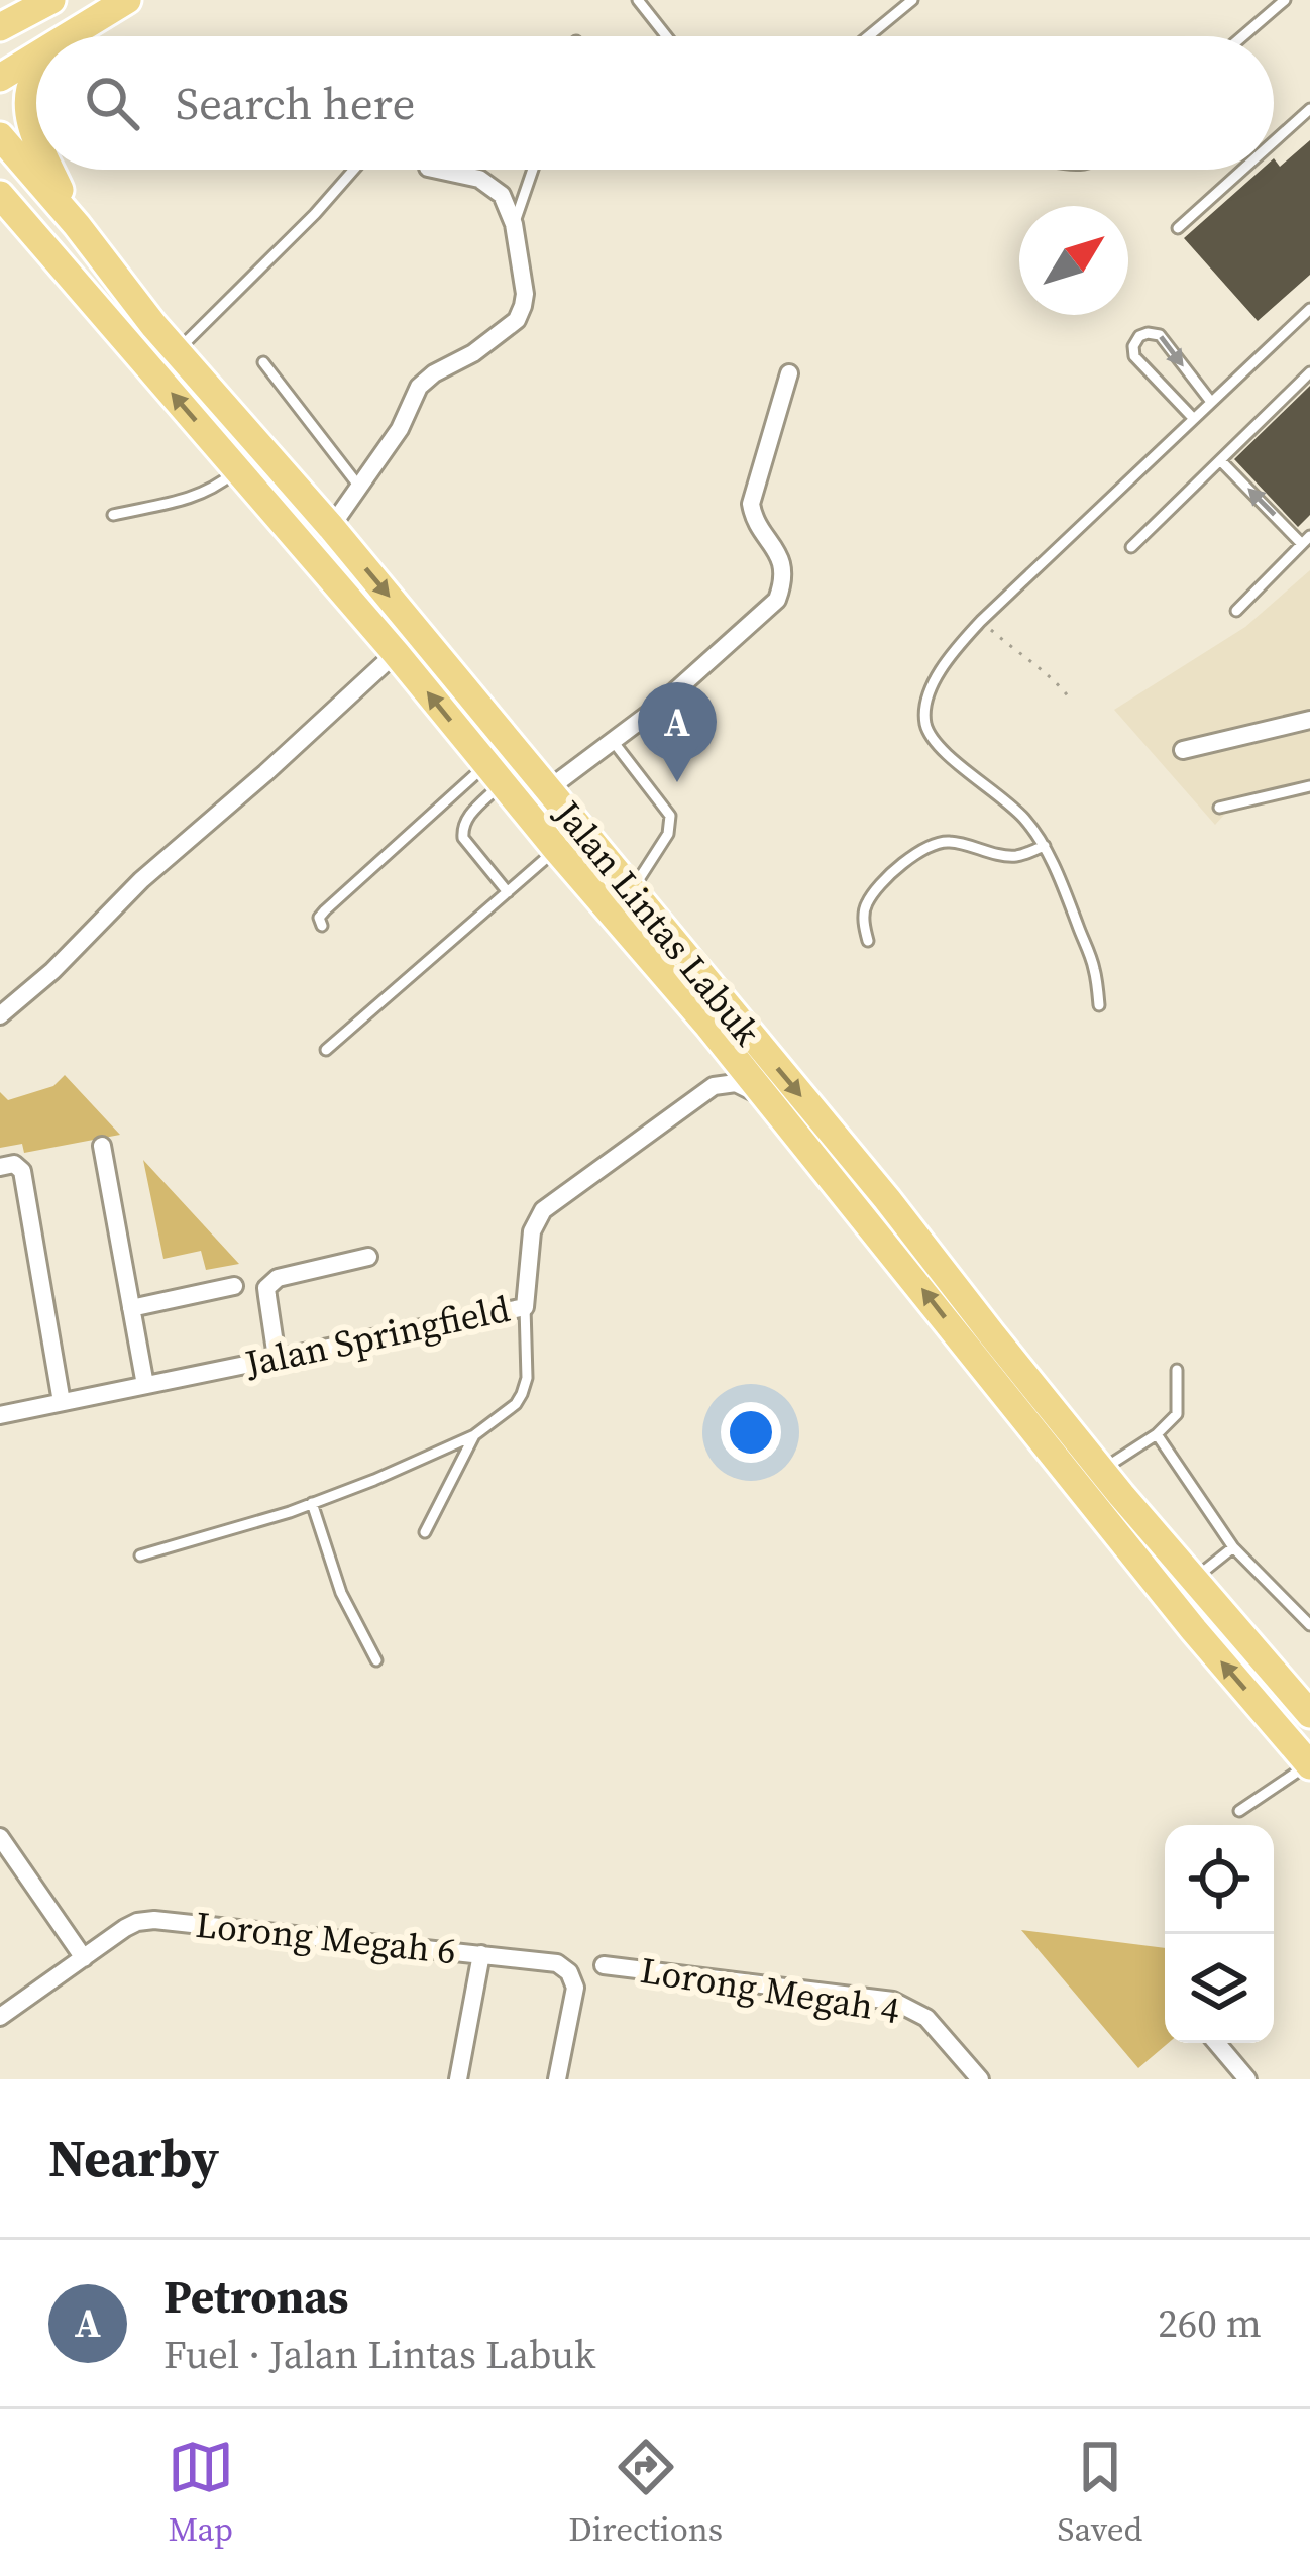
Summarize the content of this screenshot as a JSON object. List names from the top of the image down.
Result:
{
  "streets": {
    "main road": ["Jalan Lintas Labuk"],
    "street": ["Jalan Springfield", "Lorong Megah 6", "Lorong Megah 4"]
  },
  "north": "top right",
  "page": {
    "search": "Search here",
    "pins": "A",
    "heading": "Nearby",
    "list": [
      {
        "mark": "A",
        "name": "Petronas",
        "note": "Fuel · Jalan Lintas Labuk",
        "value": "260 m"
      }
    ],
    "nav": ["Map", "Directions", "Saved"]
  }
}
